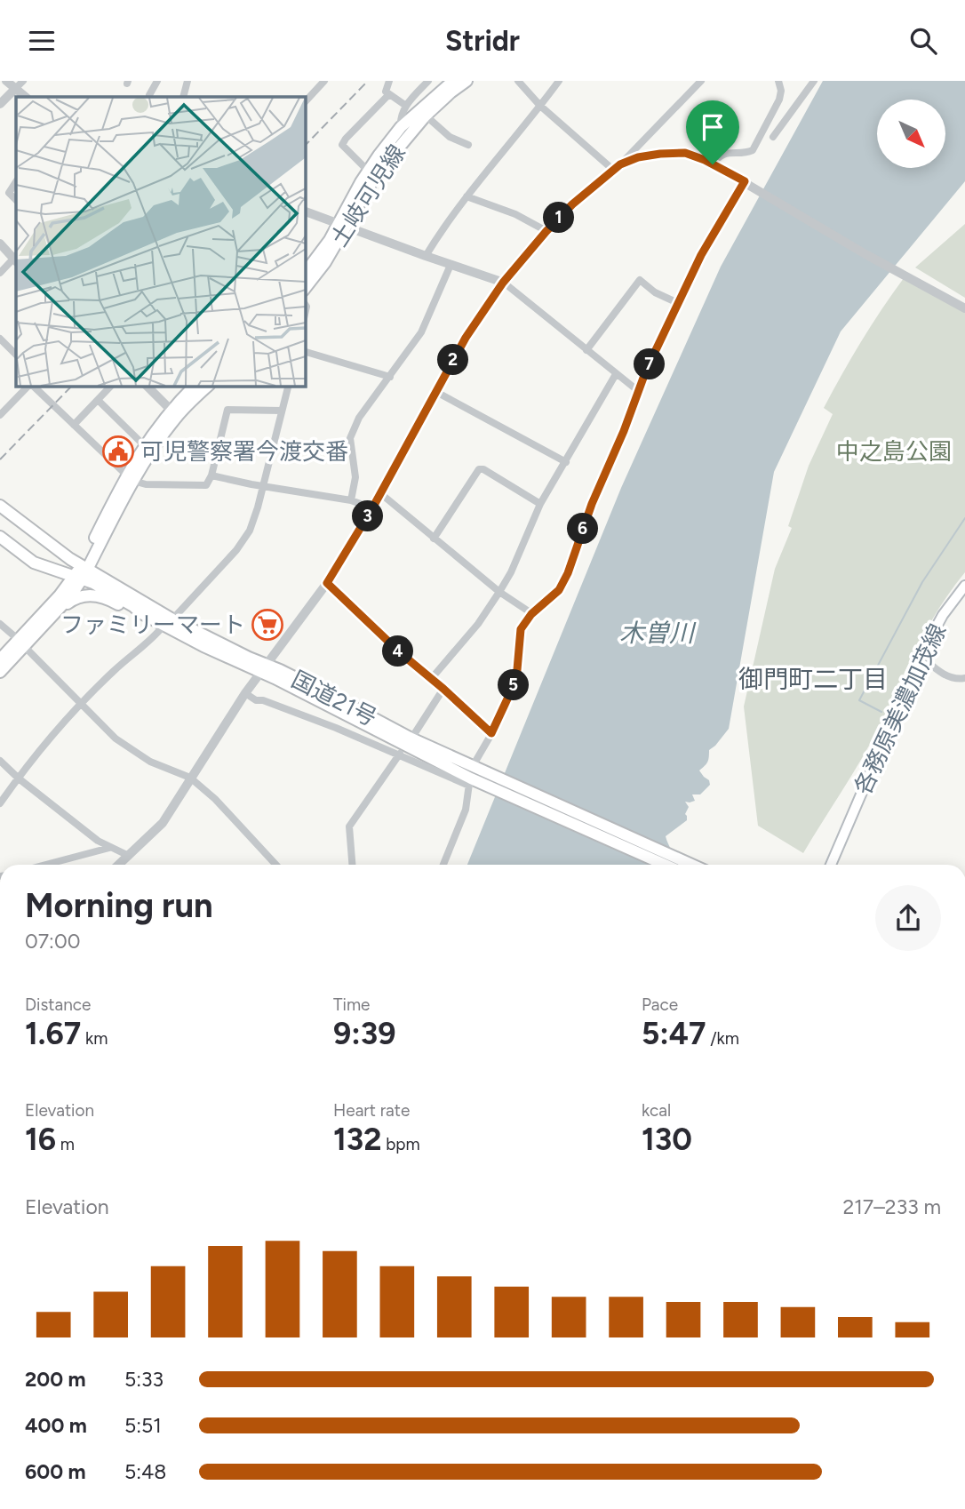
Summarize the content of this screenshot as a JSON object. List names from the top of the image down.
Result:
{
  "streets": {
    "main road": ["土岐可児線", "国道21号", "各務原美濃加茂線"]
  },
  "districts": ["御門町二丁目"],
  "water": ["木曽川"],
  "parks": ["中之島公園"],
  "places": {
    "public building": ["可児警察署今渡交番"],
    "supermarket": ["ファミリーマート"]
  },
  "north": "bottom right",
  "page": {
    "header": "Stridr",
    "pins": [
      "1",
      "2",
      "7",
      "3",
      "6",
      "4",
      "5"
    ],
    "heading": ["Morning run", "07:00"],
    "stats": [
      ["Distance", "1.67 km"],
      ["Time", "9:39"],
      ["Pace", "5:47 /km"],
      ["Elevation", "16 m"],
      ["Heart rate", "132 bpm"],
      ["kcal", "130"]
    ],
    "chart": ["Elevation", "217–233 m"],
    "list": [
      {
        "name": "200 m",
        "note": "5:33"
      },
      {
        "name": "400 m",
        "note": "5:51"
      },
      {
        "name": "600 m",
        "note": "5:48"
      }
    ]
  }
}
